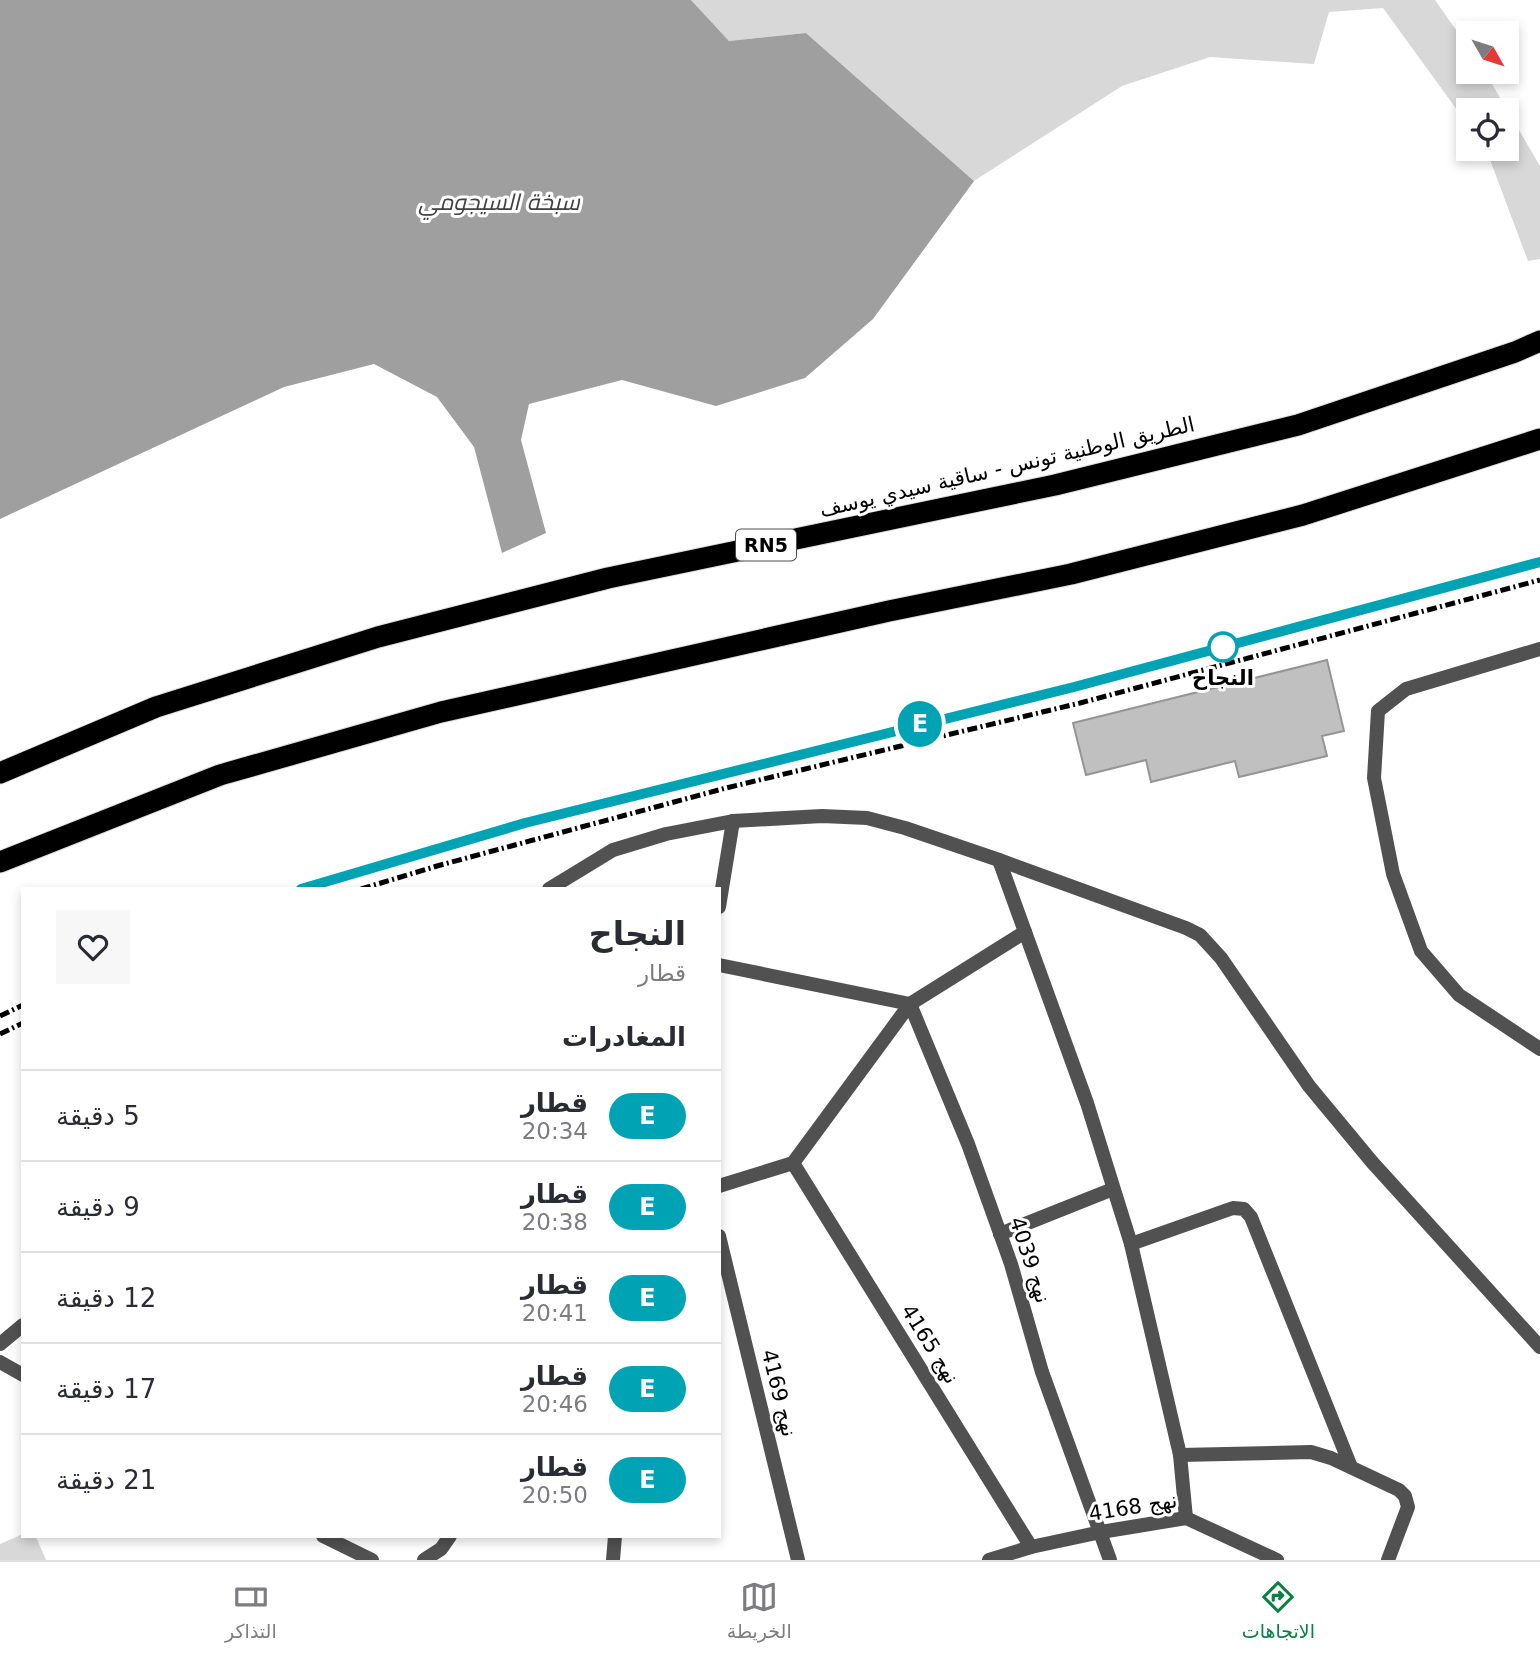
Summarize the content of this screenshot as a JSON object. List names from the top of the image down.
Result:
{
  "streets": {
    "highway": ["الطريق الوطنية تونس - ساقية سيدي يوسف", "RN5"],
    "street": [
      "نهج 4039",
      "نهج 4165",
      "نهج 4169",
      "نهج 4168"
    ]
  },
  "crossings": [
    ["نهج 4039", "نهج 4168"],
    ["نهج 4165", "نهج 4168"]
  ],
  "water": ["سبخة السيجومي"],
  "places": ["النجاح"],
  "north": "bottom right",
  "page": {
    "on_map": "E",
    "heading": [
      ["النجاح", "قطار"],
      "المغادرات"
    ],
    "list": [
      {
        "mark": "E",
        "name": "قطار",
        "note": "20:34",
        "value": "5 دقيقة"
      },
      {
        "mark": "E",
        "name": "قطار",
        "note": "20:38",
        "value": "9 دقيقة"
      },
      {
        "mark": "E",
        "name": "قطار",
        "note": "20:41",
        "value": "12 دقيقة"
      },
      {
        "mark": "E",
        "name": "قطار",
        "note": "20:46",
        "value": "17 دقيقة"
      },
      {
        "mark": "E",
        "name": "قطار",
        "note": "20:50",
        "value": "21 دقيقة"
      }
    ],
    "tabs": ["الاتجاهات", "الخريطة", "التذاكر"]
  }
}
